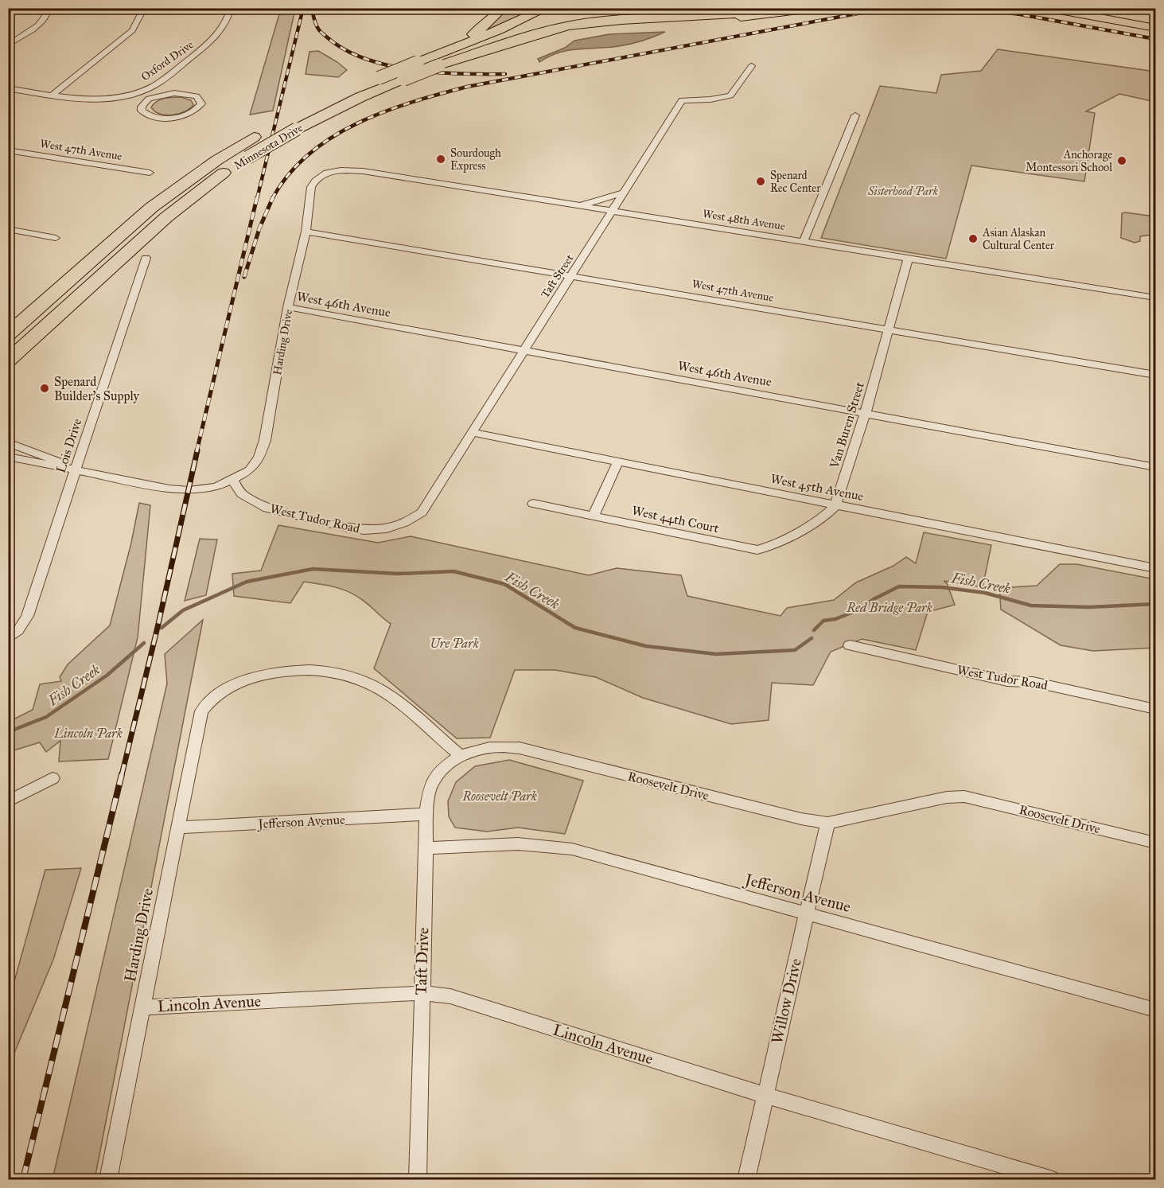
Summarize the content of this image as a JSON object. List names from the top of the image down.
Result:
{
  "streets": {
    "highway": ["Minnesota Drive"],
    "street": [
      "Oxford Drive",
      "West 47th Avenue",
      "West 48th Avenue",
      "Taft Street",
      "West 46th Avenue",
      "Harding Drive",
      "Van Buren Street",
      "Lois Drive",
      "West 45th Avenue",
      "West Tudor Road",
      "West 44th Court",
      "Roosevelt Drive",
      "Jefferson Avenue",
      "Taft Drive",
      "Willow Drive",
      "Lincoln Avenue"
    ]
  },
  "crossings": [
    ["West 47th Avenue", "Taft Street"],
    ["West 47th Avenue", "Harding Drive"],
    ["West 47th Avenue", "Van Buren Street"],
    ["West 48th Avenue", "Taft Street"],
    ["West 48th Avenue", "Harding Drive"],
    ["West 48th Avenue", "Van Buren Street"],
    ["Taft Street", "West 46th Avenue"],
    ["Taft Street", "West 45th Avenue"],
    ["Taft Street", "West Tudor Road"],
    ["West 46th Avenue", "Harding Drive"],
    ["West 46th Avenue", "Van Buren Street"],
    ["Harding Drive", "West Tudor Road"],
    ["Harding Drive", "Roosevelt Drive"],
    ["Harding Drive", "Jefferson Avenue"],
    ["Harding Drive", "Taft Drive"],
    ["Harding Drive", "Lincoln Avenue"],
    ["Van Buren Street", "West 45th Avenue"],
    ["Van Buren Street", "West 44th Court"],
    ["Roosevelt Drive", "Taft Drive"],
    ["Roosevelt Drive", "Willow Drive"],
    ["Jefferson Avenue", "Taft Drive"],
    ["Jefferson Avenue", "Willow Drive"],
    ["Taft Drive", "Lincoln Avenue"],
    ["Willow Drive", "Lincoln Avenue"]
  ],
  "water": ["Fish Creek"],
  "parks": [
    "Sisterhood Park",
    "Red Bridge Park",
    "Ure Park",
    "Lincoln Park",
    "Roosevelt Park"
  ],
  "places": [
    "Sourdough Express",
    "Anchorage Montessori School",
    "Spenard Rec Center",
    "Asian Alaskan Cultural Center",
    "Spenard Builder's Supply"
  ]
}
